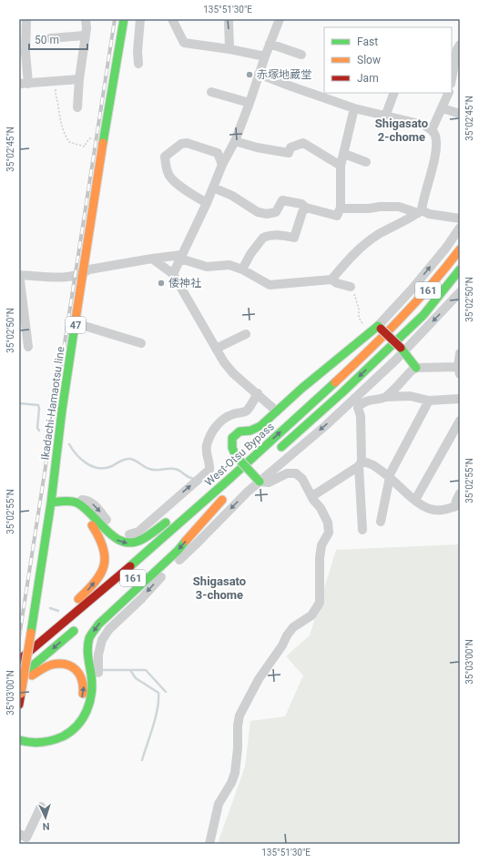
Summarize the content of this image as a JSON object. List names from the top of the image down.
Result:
{
  "streets": {
    "main road": [
      "161",
      "47",
      "Ikadachi-Hamaotsu line",
      "West-Otsu Bypass"
    ]
  },
  "districts": ["Shigasato 2-chome", "Shigasato 3-chome"],
  "places": ["赤塚地蔵堂", "倭神社"],
  "legend": ["Fast", "Slow", "Jam"],
  "scale_bar": "50 m",
  "north": "bottom",
  "coordinates": [
    "135°51'30\"E",
    "35°02'45\"N",
    "35°02'50\"N",
    "35°02'55\"N",
    "35°03'00\"N"
  ]
}
